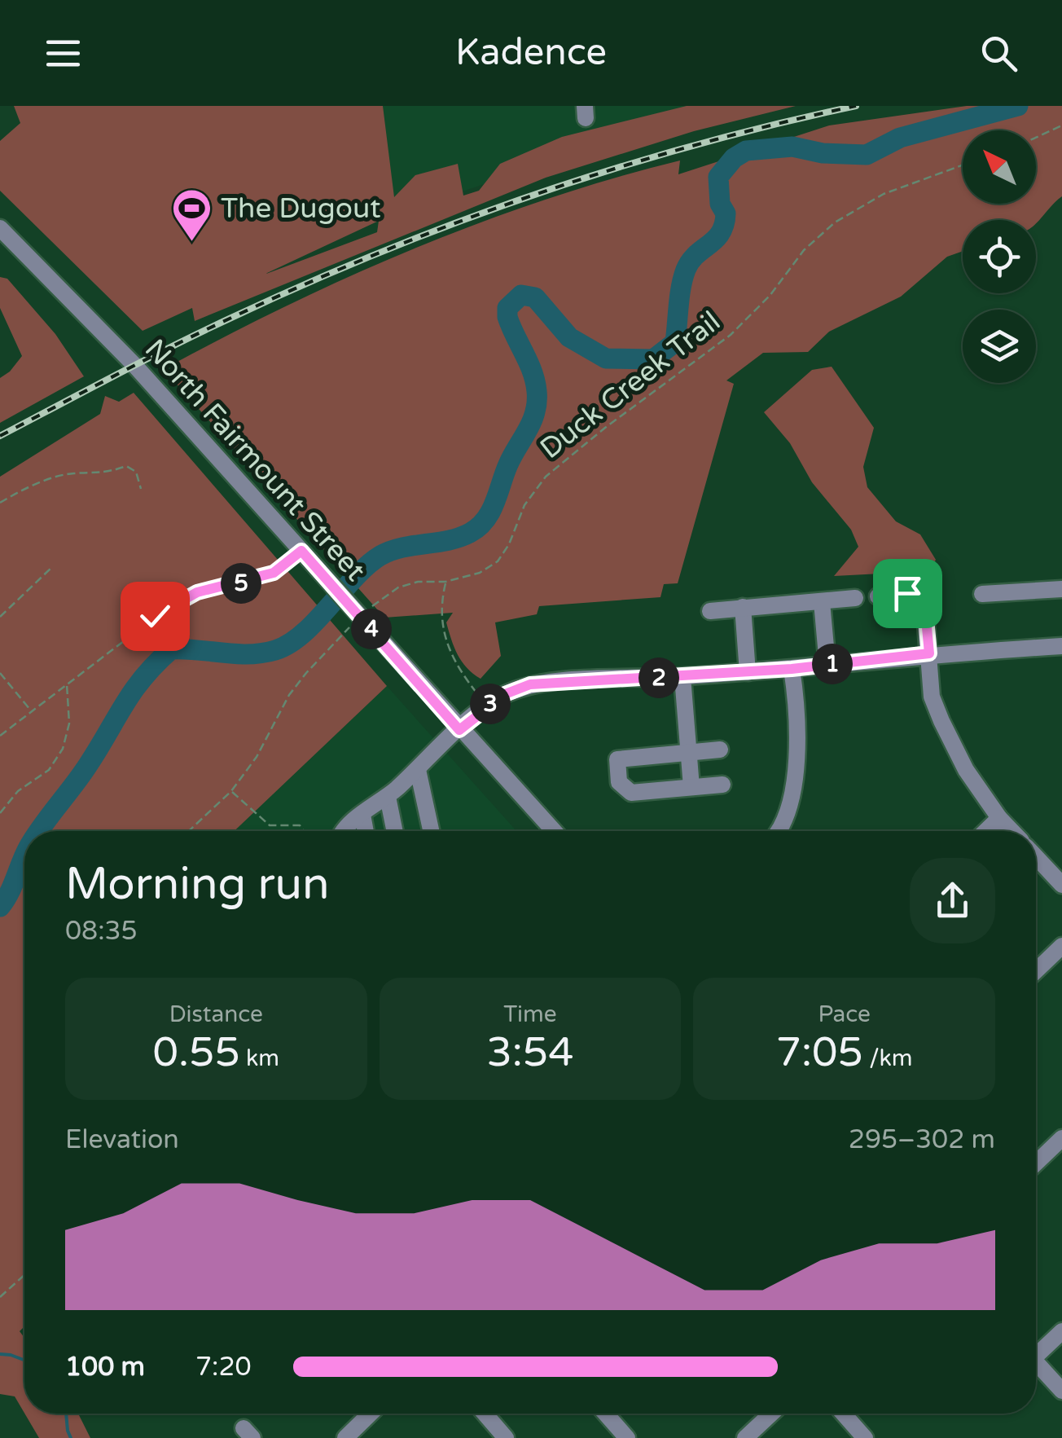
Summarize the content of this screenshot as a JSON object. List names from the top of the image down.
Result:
{
  "streets": {
    "street": ["North Fairmount Street"],
    "path": ["Duck Creek Trail"]
  },
  "places": {
    "sports": ["The Dugout"]
  },
  "north": "top left",
  "page": {
    "header": "Kadence",
    "pins": [
      "5",
      "4",
      "1",
      "2",
      "3"
    ],
    "heading": ["Morning run", "08:35"],
    "stats": [
      ["Distance", "0.55 km"],
      ["Time", "3:54"],
      ["Pace", "7:05 /km"]
    ],
    "chart": ["Elevation", "295–302 m"],
    "list": [
      {
        "name": "100 m",
        "note": "7:20"
      }
    ]
  }
}
